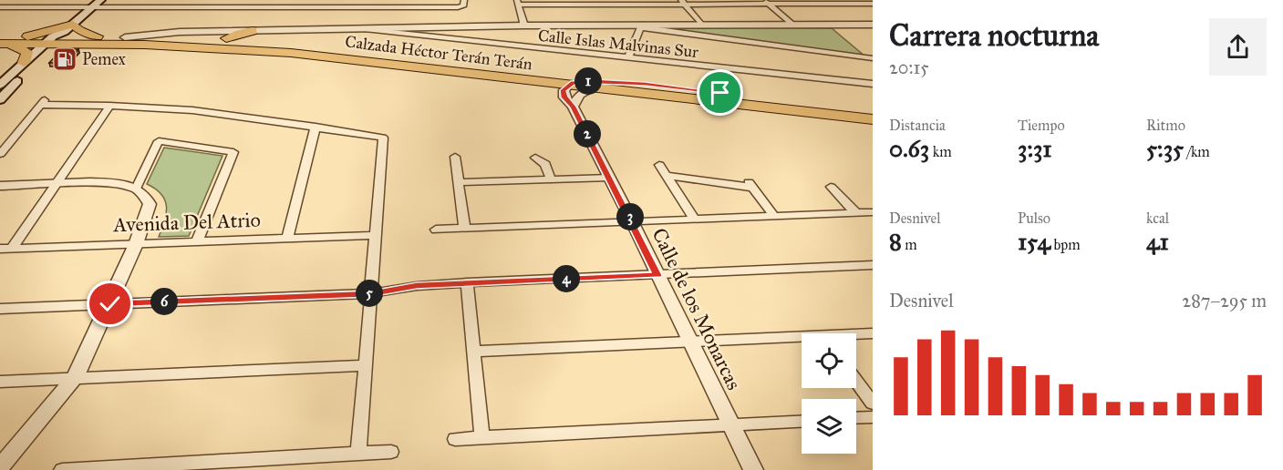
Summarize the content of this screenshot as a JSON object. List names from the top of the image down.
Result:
{
  "streets": {
    "main road": ["Calzada Héctor Terán Terán"],
    "street": ["Calle Islas Malvinas Sur", "Avenida Del Atrio", "Calle de los Monarcas"]
  },
  "crossings": [
    ["Calzada Héctor Terán Terán", "Calle de los Monarcas"]
  ],
  "places": {
    "fuel station": ["Pemex"]
  },
  "page": {
    "heading": ["Carrera nocturna", "20:15"],
    "pins": [
      "1",
      "2",
      "3",
      "4",
      "5",
      "6"
    ],
    "stats": [
      ["Distancia", "0.63 km"],
      ["Tiempo", "3:31"],
      ["Ritmo", "5:35 /km"],
      ["Desnivel", "8 m"],
      ["Pulso", "154 bpm"],
      ["kcal", "41"]
    ],
    "chart": ["Desnivel", "287–295 m"]
  }
}
